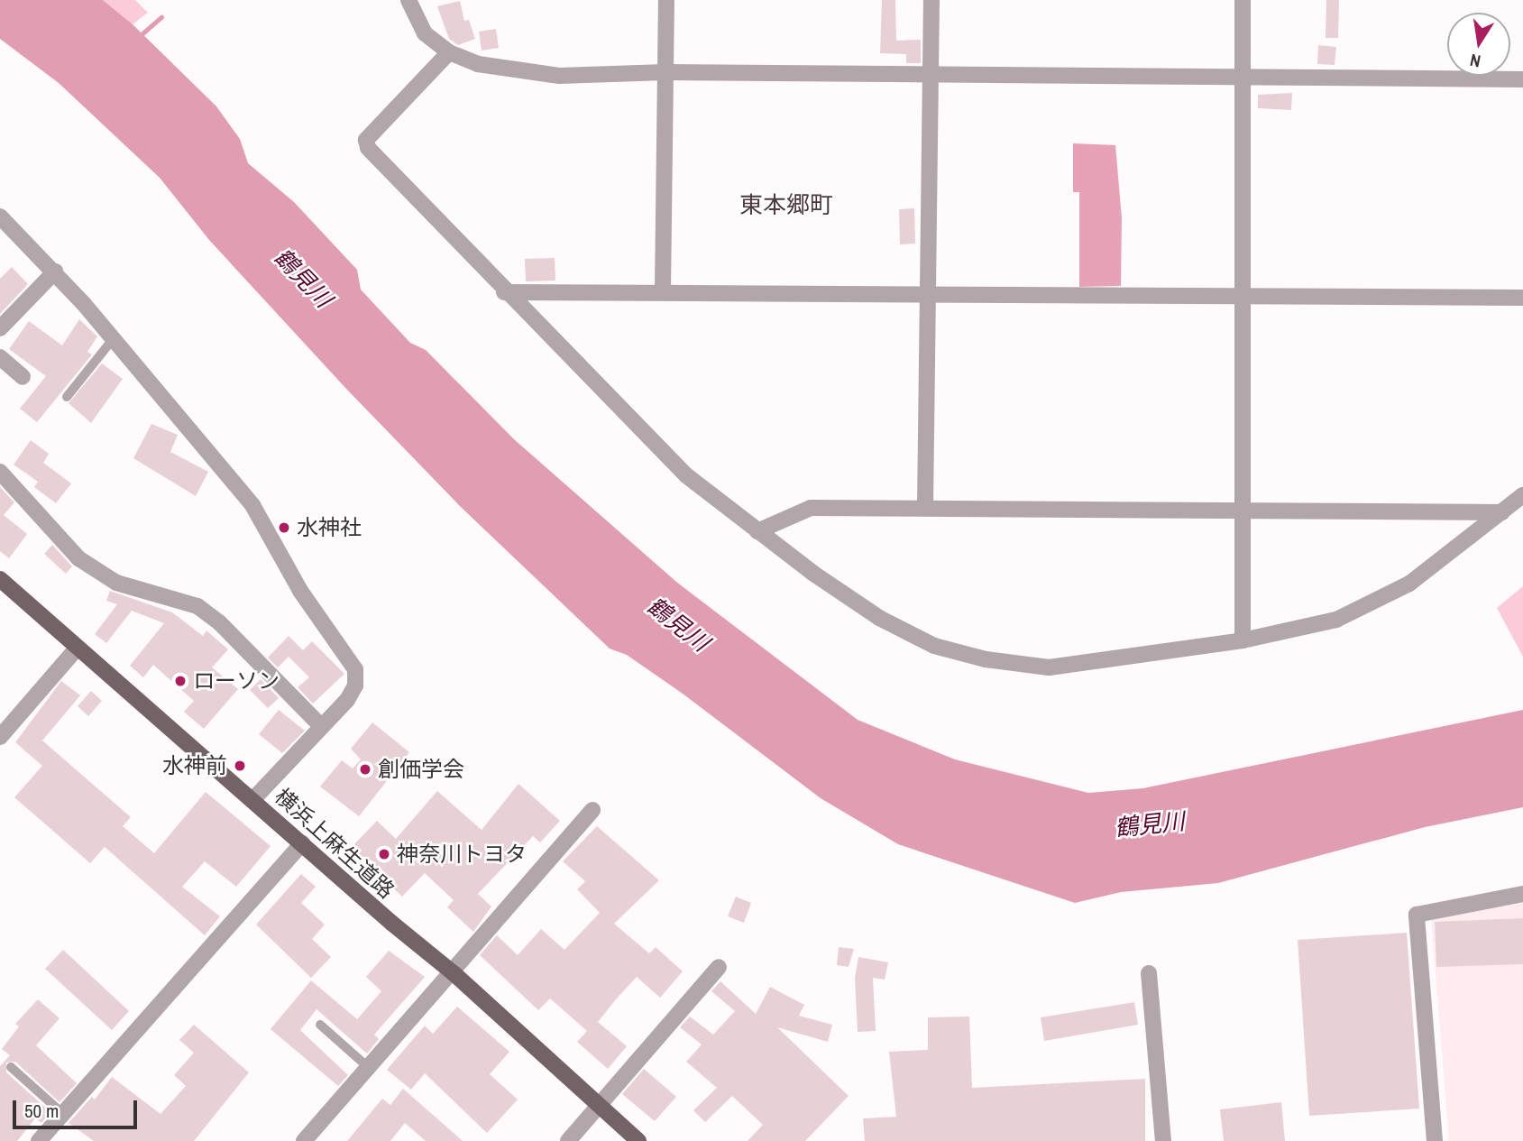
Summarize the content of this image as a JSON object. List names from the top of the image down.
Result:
{
  "streets": {
    "main road": ["横浜上麻生道路"]
  },
  "districts": ["東本郷町"],
  "water": ["鶴見川"],
  "places": [
    "水神社",
    "ローソン",
    "水神前",
    "創価学会",
    "神奈川トヨタ"
  ],
  "scale_bar": "50 m",
  "north": "bottom"
}
